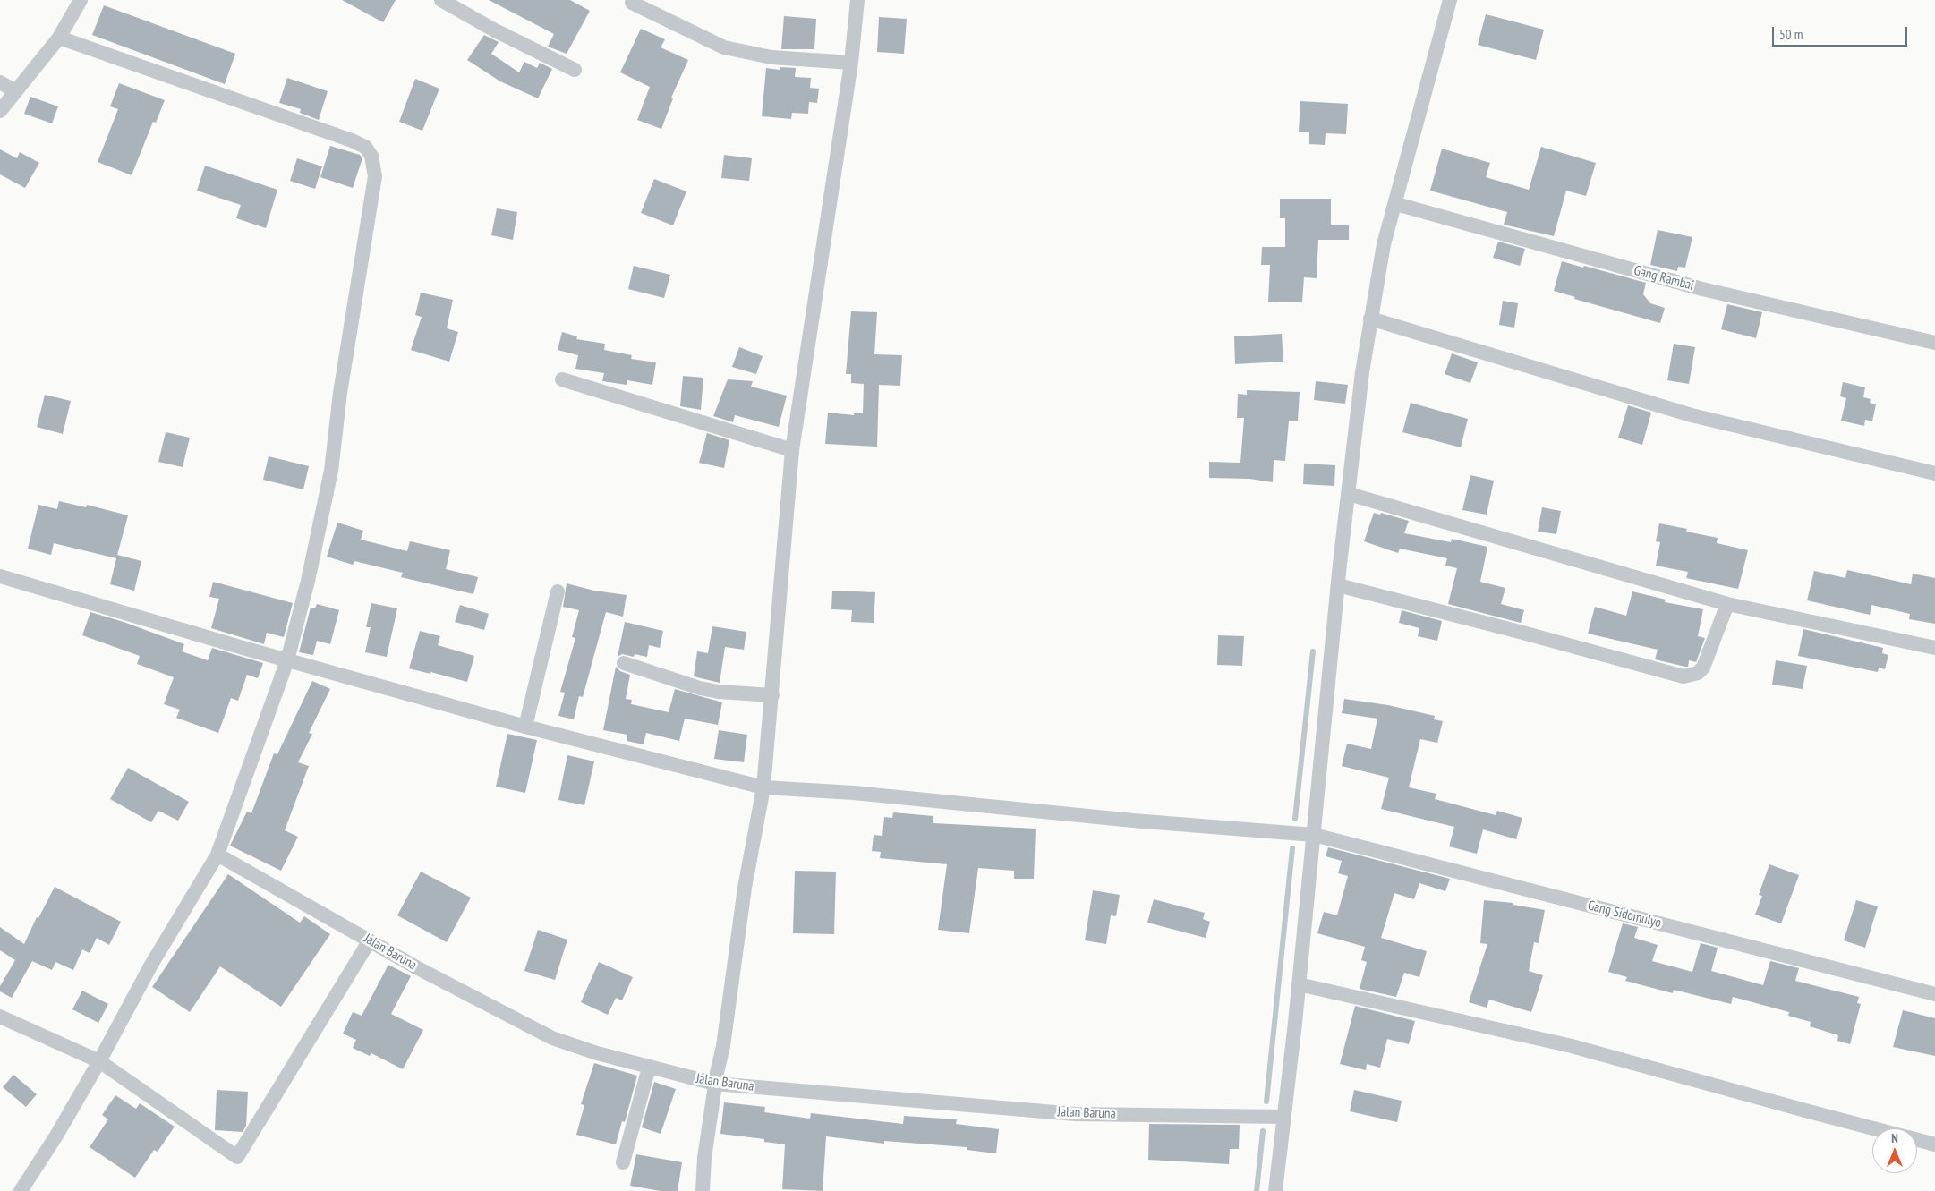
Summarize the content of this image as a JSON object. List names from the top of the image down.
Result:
{
  "streets": {
    "street": ["Gang Rambai", "Gang Sidomulyo", "Jalan Baruna"]
  },
  "scale_bar": "50 m",
  "north": "top"
}
